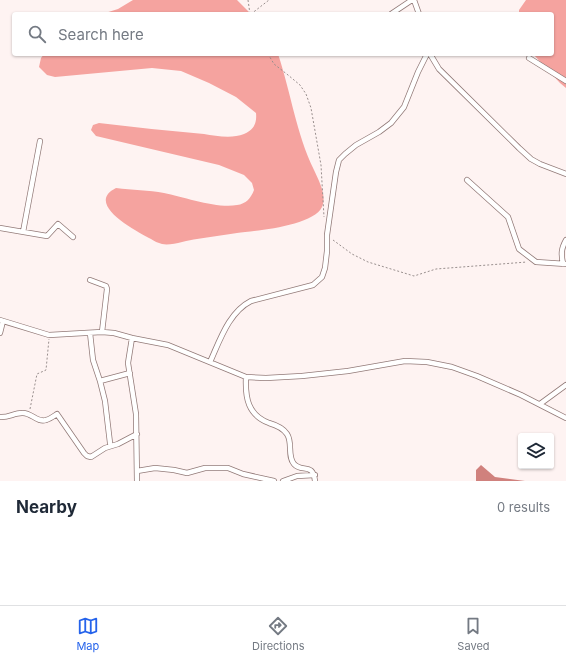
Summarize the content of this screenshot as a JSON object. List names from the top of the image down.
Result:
{
  "page": {
    "search": "Search here",
    "heading": ["Nearby", "0 results"],
    "nav": ["Map", "Directions", "Saved"]
  }
}
